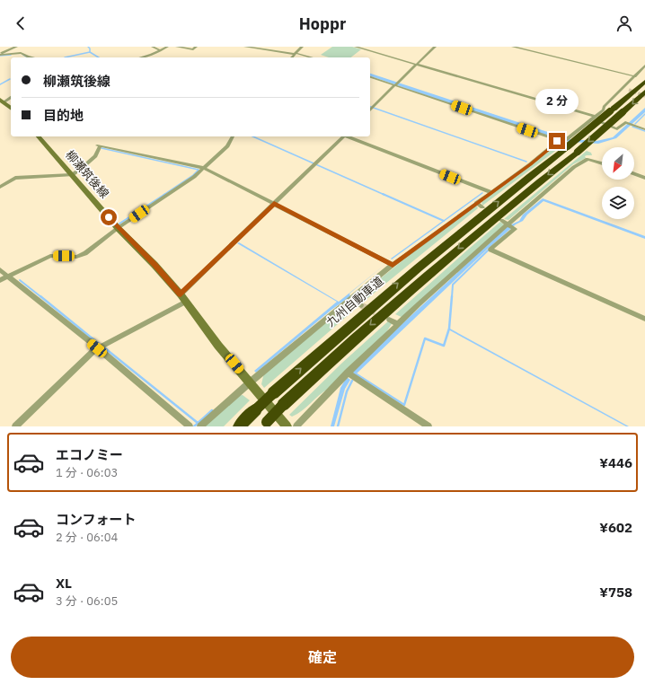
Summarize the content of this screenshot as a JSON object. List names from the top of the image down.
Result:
{
  "streets": {
    "highway": ["九州自動車道"],
    "main road": ["柳瀬筑後線"]
  },
  "north": "bottom left",
  "page": {
    "header": "Hoppr",
    "banner": ["柳瀬筑後線", "目的地"],
    "bubble": "2 分",
    "list": [
      {
        "name": "エコノミー",
        "note": "1 分 · 06:03",
        "value": "¥446"
      },
      {
        "name": "コンフォート",
        "note": "2 分 · 06:04",
        "value": "¥602"
      },
      {
        "name": "XL",
        "note": "3 分 · 06:05",
        "value": "¥758"
      }
    ],
    "buttons": "確定"
  }
}
